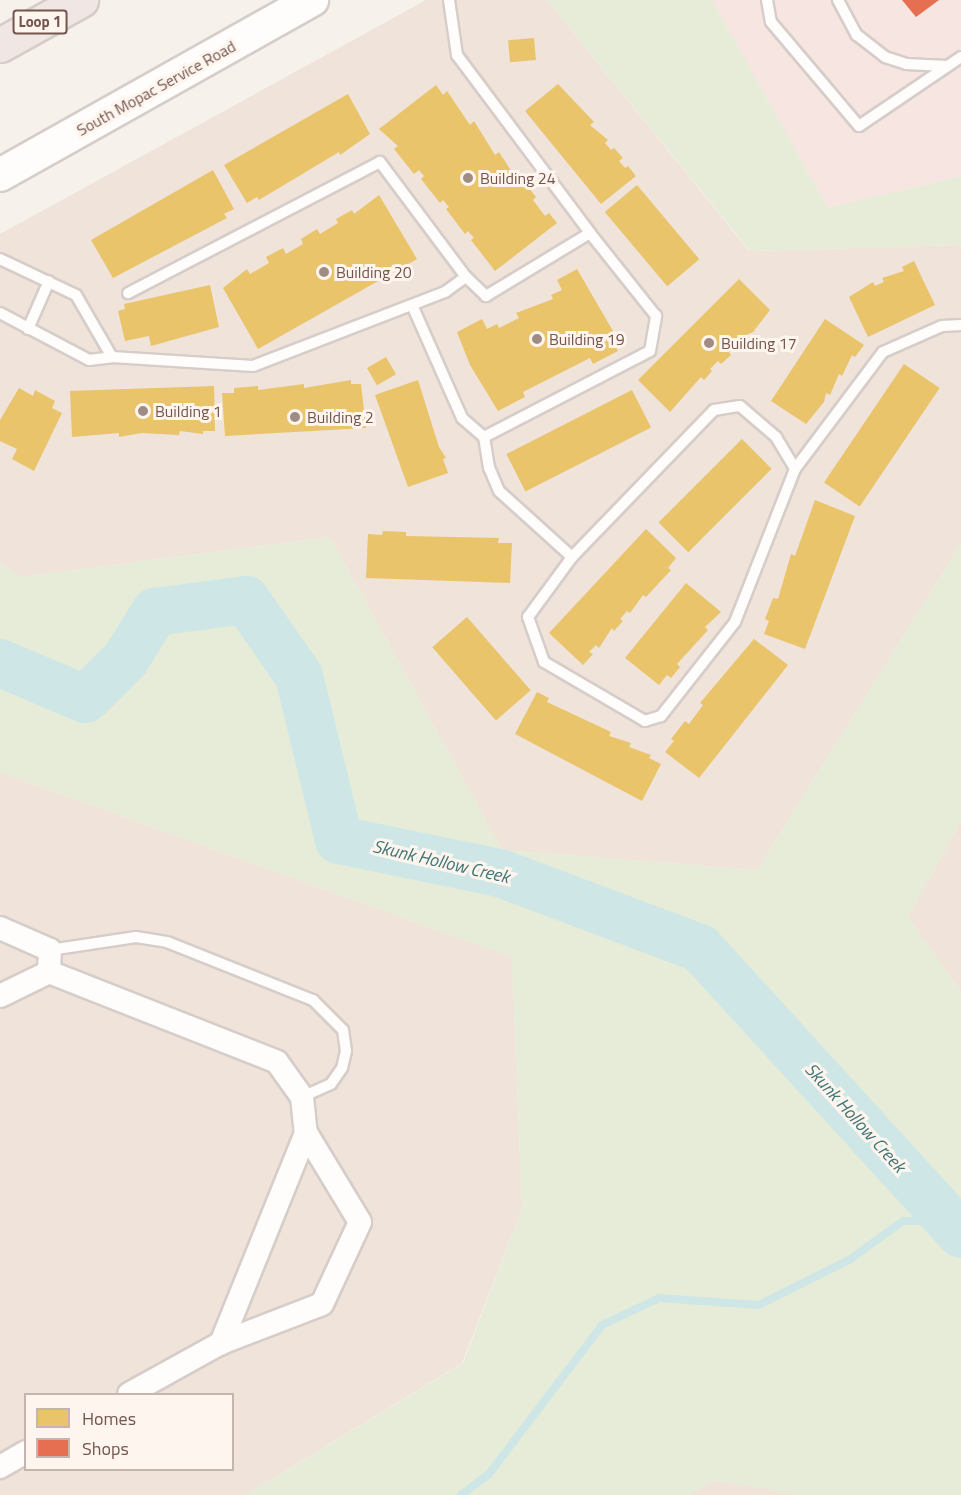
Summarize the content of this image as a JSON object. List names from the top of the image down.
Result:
{
  "streets": {
    "highway": ["Loop 1"],
    "main road": ["South Mopac Service Road"]
  },
  "water": ["Skunk Hollow Creek"],
  "places": [
    "Building 24",
    "Building 20",
    "Building 19",
    "Building 17",
    "Building 1",
    "Building 2"
  ],
  "legend": ["Homes", "Shops"]
}
